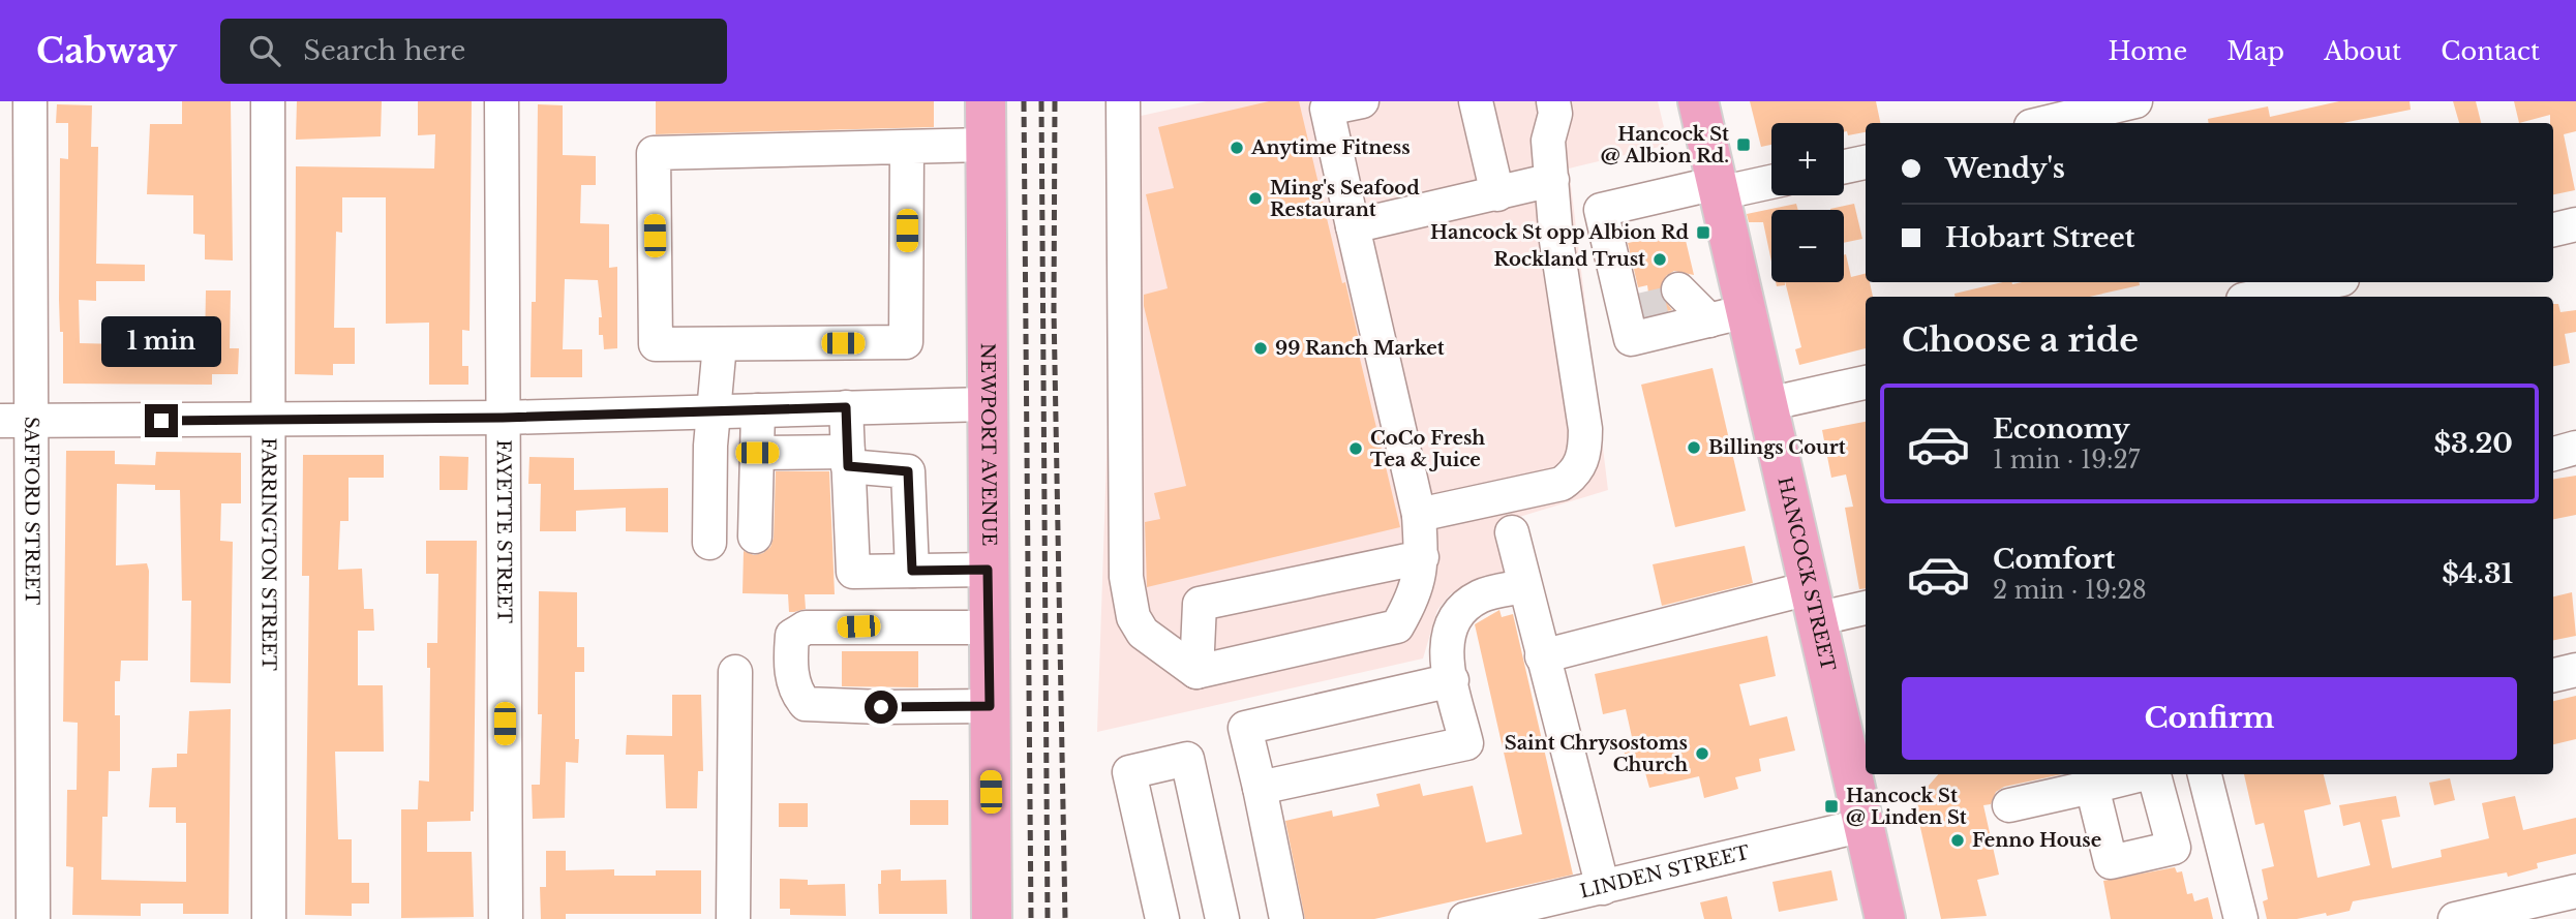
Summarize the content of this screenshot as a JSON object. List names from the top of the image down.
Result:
{
  "streets": {
    "main road": ["NEWPORT AVENUE", "HANCOCK STREET"],
    "street": [
      "SAFFORD STREET",
      "FAYETTE STREET",
      "FARRINGTON STREET",
      "LINDEN STREET"
    ]
  },
  "crossings": [
    ["HANCOCK STREET", "LINDEN STREET"]
  ],
  "places": {
    "transit": ["Hancock St @ Albion Rd.", "Hancock St opp Albion Rd", "Hancock St @ Linden St"],
    "other": [
      "Anytime Fitness",
      "Ming's Seafood Restaurant",
      "Rockland Trust",
      "99 Ranch Market",
      "Billings Court",
      "CoCo Fresh Tea & Juice",
      "Saint Chrysostoms Church",
      "Fenno House"
    ]
  },
  "page": {
    "header": "Cabway",
    "search": "Search here",
    "nav": [
      "Home",
      "Map",
      "About",
      "Contact"
    ],
    "map_buttons": ["+", "−"],
    "banner": ["Wendy's", "Hobart Street"],
    "heading": "Choose a ride",
    "bubble": "1 min",
    "list": [
      {
        "name": "Economy",
        "note": "1 min · 19:27",
        "value": "$3.20"
      },
      {
        "name": "Comfort",
        "note": "2 min · 19:28",
        "value": "$4.31"
      }
    ],
    "buttons": "Confirm"
  }
}
